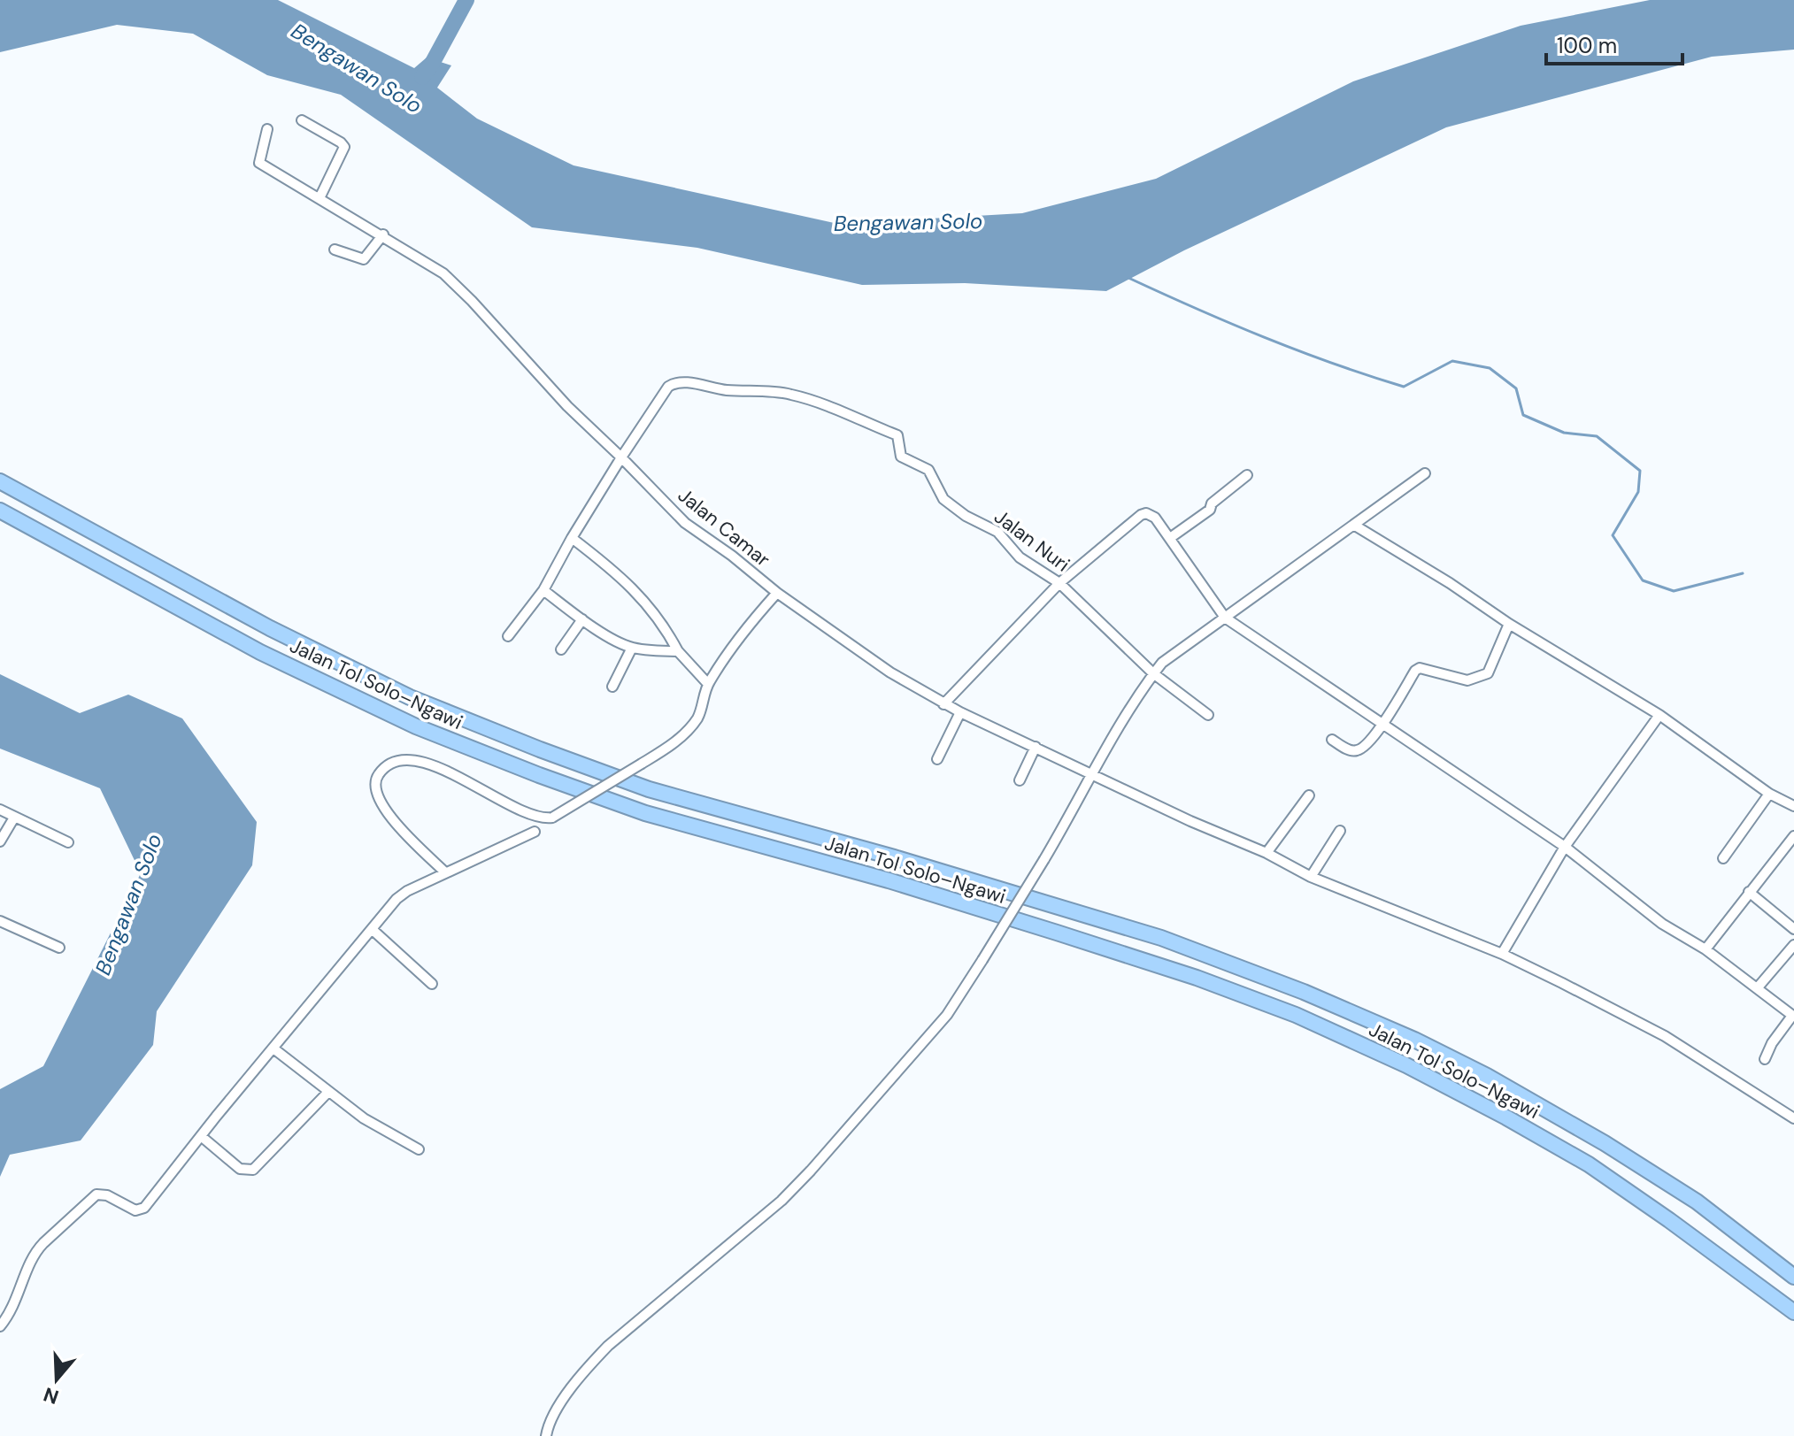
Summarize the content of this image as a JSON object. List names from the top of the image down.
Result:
{
  "streets": {
    "highway": ["Jalan Tol Solo–Ngawi"],
    "street": ["Jalan Camar", "Jalan Nuri"]
  },
  "crossings": [
    ["Jalan Camar", "Jalan Nuri"]
  ],
  "water": ["Bengawan Solo"],
  "scale_bar": "100 m",
  "north": "bottom"
}
